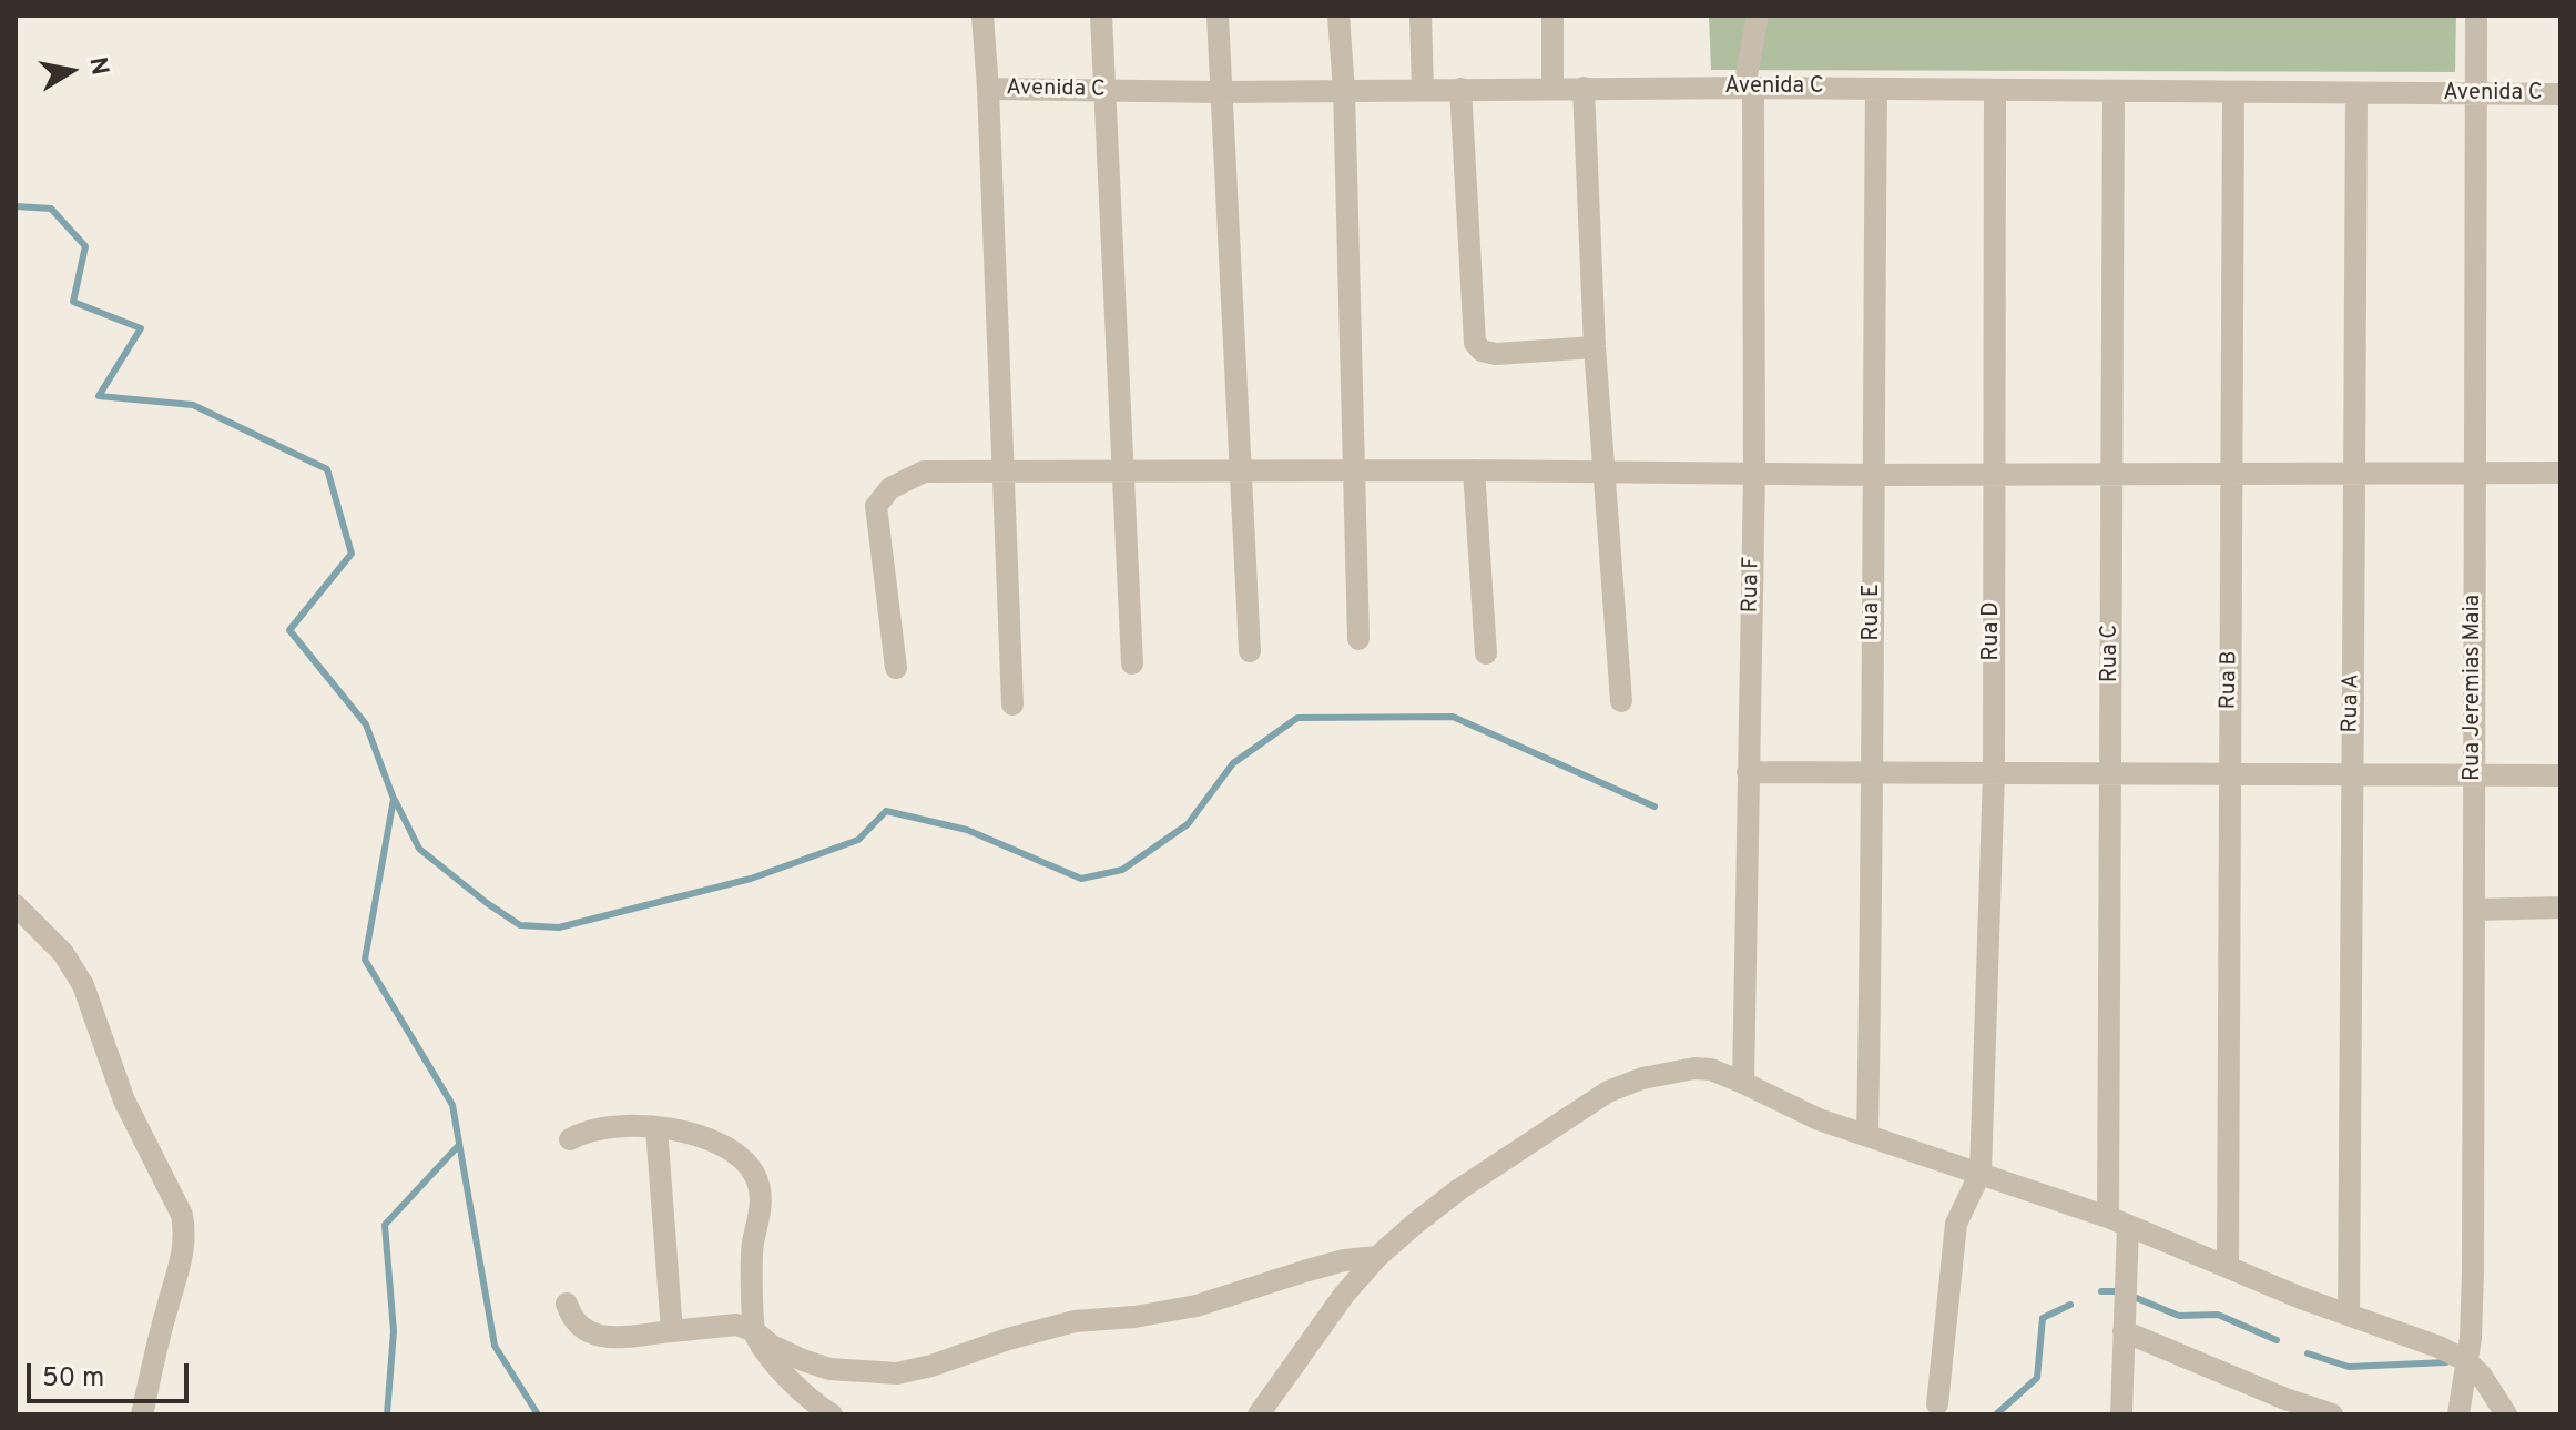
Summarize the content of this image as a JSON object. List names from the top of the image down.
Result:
{
  "streets": {
    "street": [
      "Avenida C",
      "Rua F",
      "Rua E",
      "Rua D",
      "Rua C",
      "Rua B",
      "Rua Jeremias Maia",
      "Rua A"
    ]
  },
  "crossings": [
    ["Avenida C", "Rua F"],
    ["Avenida C", "Rua E"],
    ["Avenida C", "Rua D"],
    ["Avenida C", "Rua C"],
    ["Avenida C", "Rua B"],
    ["Avenida C", "Rua Jeremias Maia"],
    ["Avenida C", "Rua A"]
  ],
  "scale_bar": "50 m",
  "north": "right"
}
